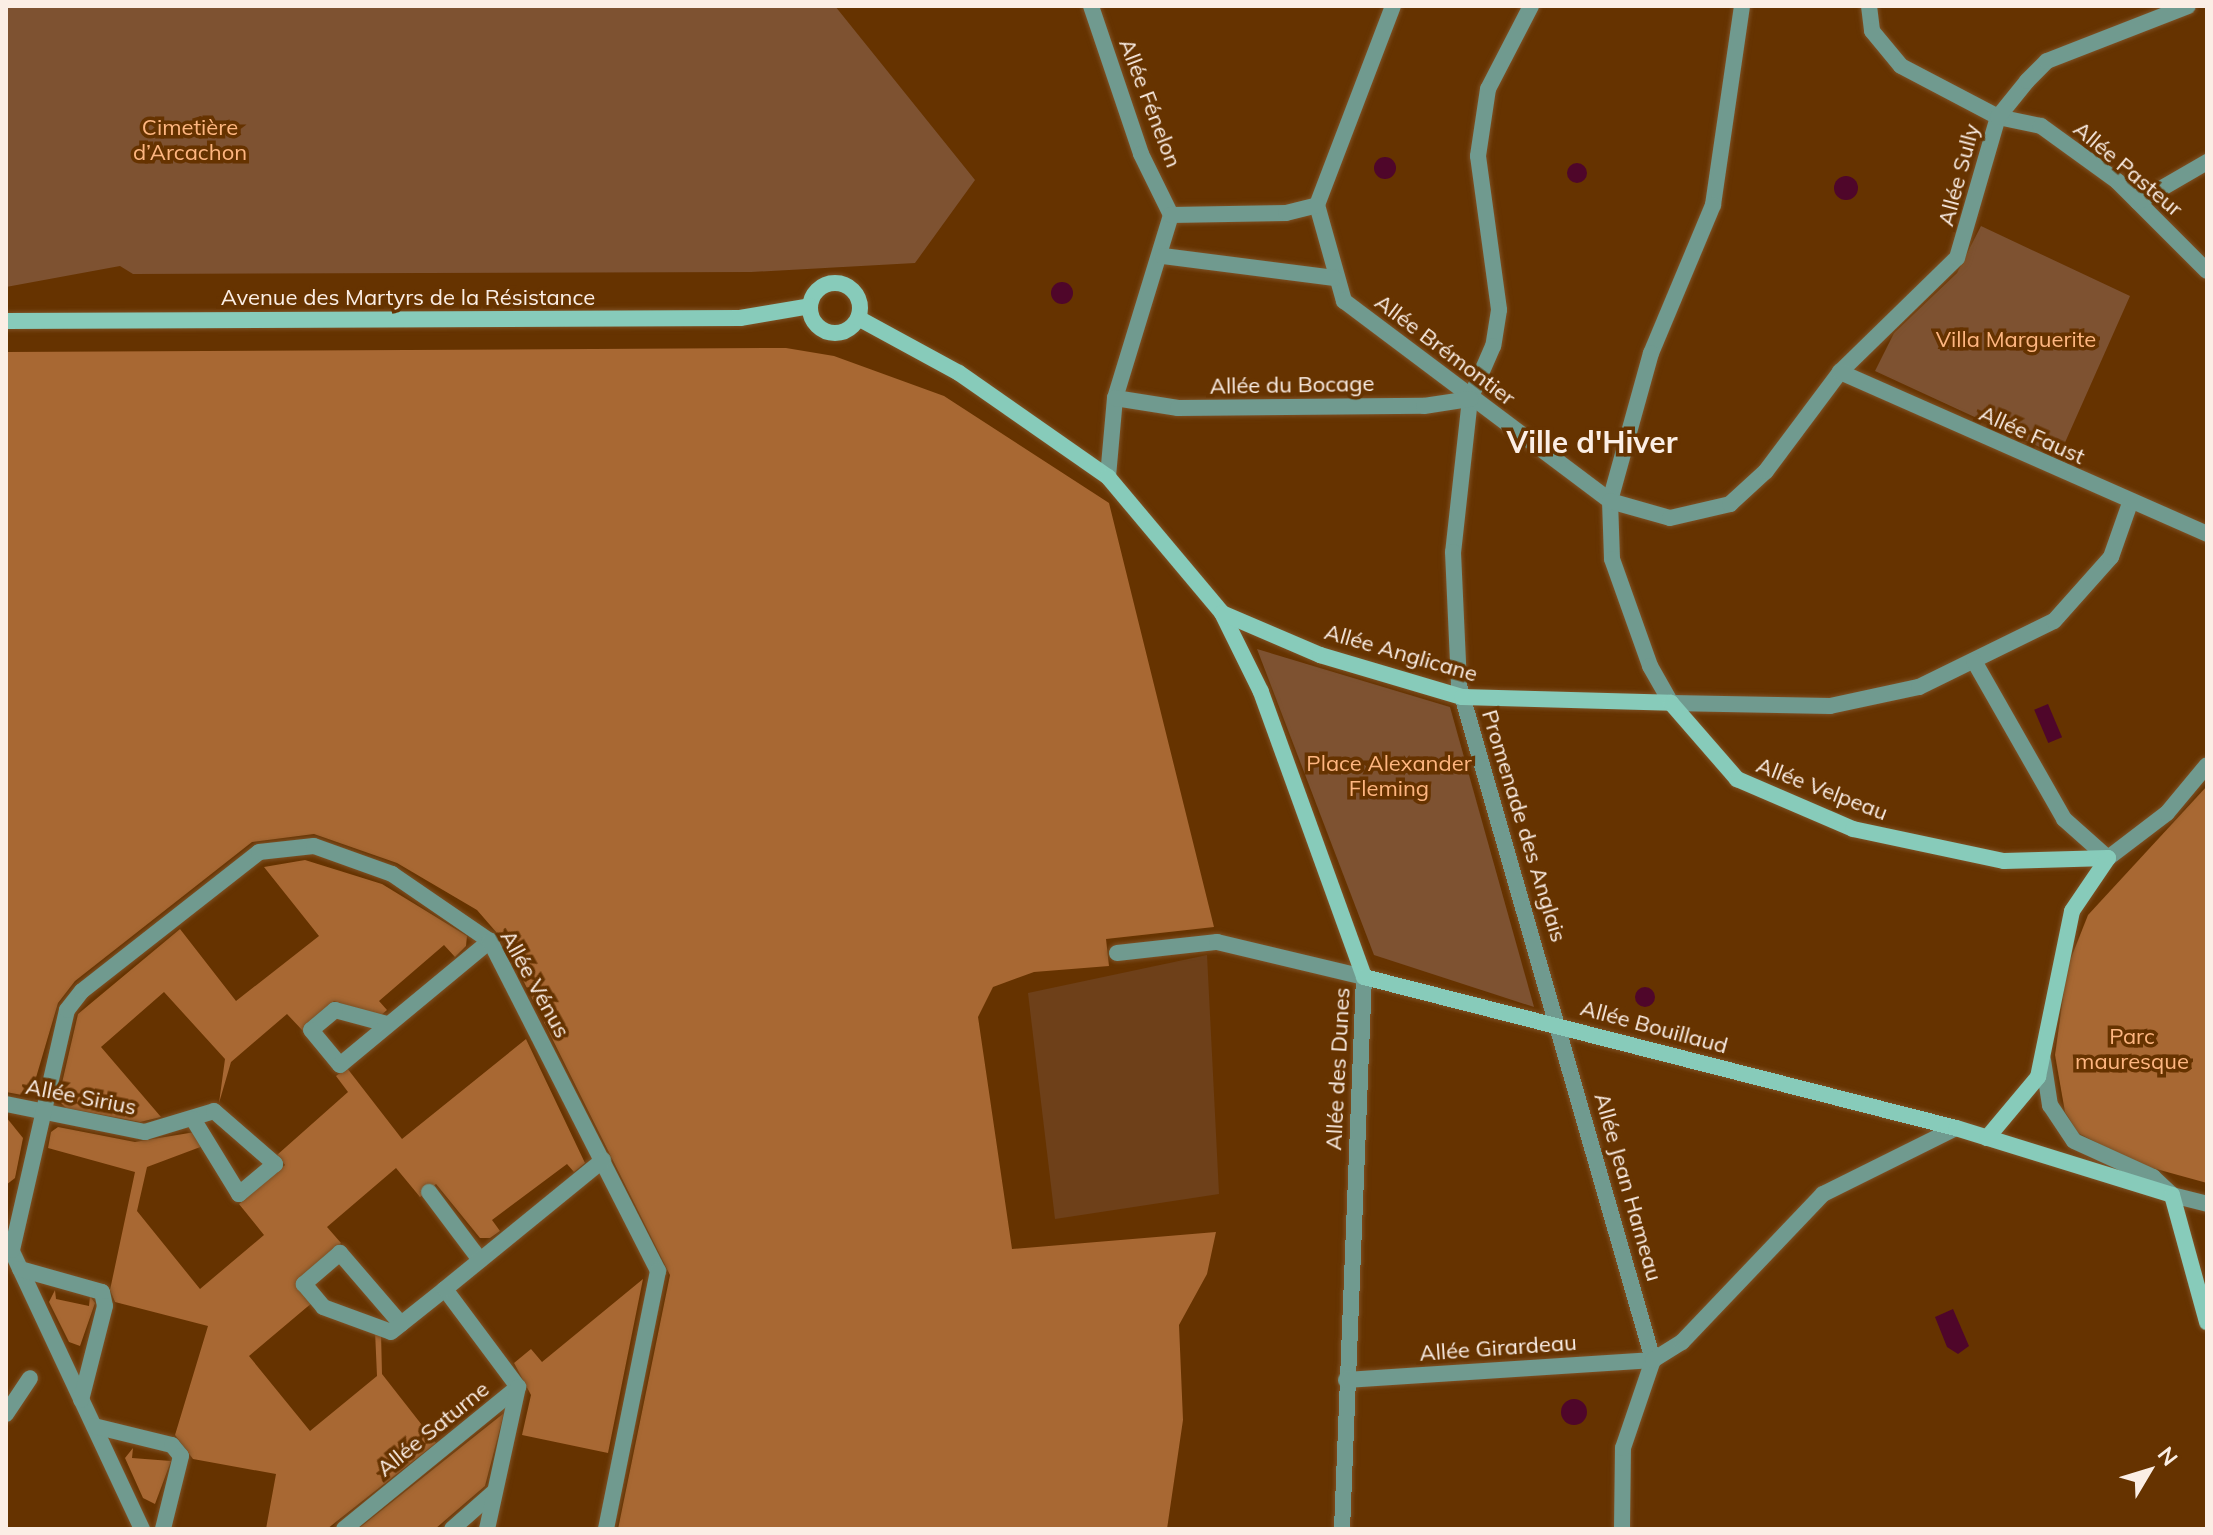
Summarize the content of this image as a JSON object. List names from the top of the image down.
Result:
{
  "streets": {
    "street": [
      "Allée Fénelon",
      "Allée Pasteur",
      "Allée Sully",
      "Avenue des Martyrs de la Résistance",
      "Allée Brémontier",
      "Allée du Bocage",
      "Allée Faust",
      "Allée Anglicane",
      "Allée Velpeau",
      "Promenade des Anglais",
      "Allée Vénus",
      "Allée Bouillaud",
      "Allée des Dunes",
      "Allée Sirius",
      "Allée Jean Hameau",
      "Allée Girardeau",
      "Allée Saturne"
    ]
  },
  "crossings": [
    ["Allée Pasteur", "Allée Sully"],
    ["Allée Sully", "Allée Brémontier"],
    ["Allée Sully", "Allée Faust"],
    ["Allée Brémontier", "Allée du Bocage"],
    ["Allée Brémontier", "Allée Faust"],
    ["Allée Brémontier", "Allée Velpeau"],
    ["Allée Brémontier", "Promenade des Anglais"],
    ["Allée du Bocage", "Promenade des Anglais"],
    ["Allée Anglicane", "Allée Velpeau"],
    ["Allée Anglicane", "Promenade des Anglais"],
    ["Allée Anglicane", "Allée des Dunes"],
    ["Promenade des Anglais", "Allée Bouillaud"],
    ["Promenade des Anglais", "Allée Jean Hameau"],
    ["Allée Vénus", "Allée Sirius"],
    ["Allée Bouillaud", "Allée des Dunes"],
    ["Allée Bouillaud", "Allée Jean Hameau"],
    ["Allée des Dunes", "Allée Girardeau"],
    ["Allée Jean Hameau", "Allée Girardeau"]
  ],
  "districts": ["Ville d'Hiver"],
  "parks": [
    "Cimetière d’Arcachon",
    "Villa Marguerite",
    "Place Alexander Fleming",
    "Parc mauresque"
  ],
  "north": "top right"
}
